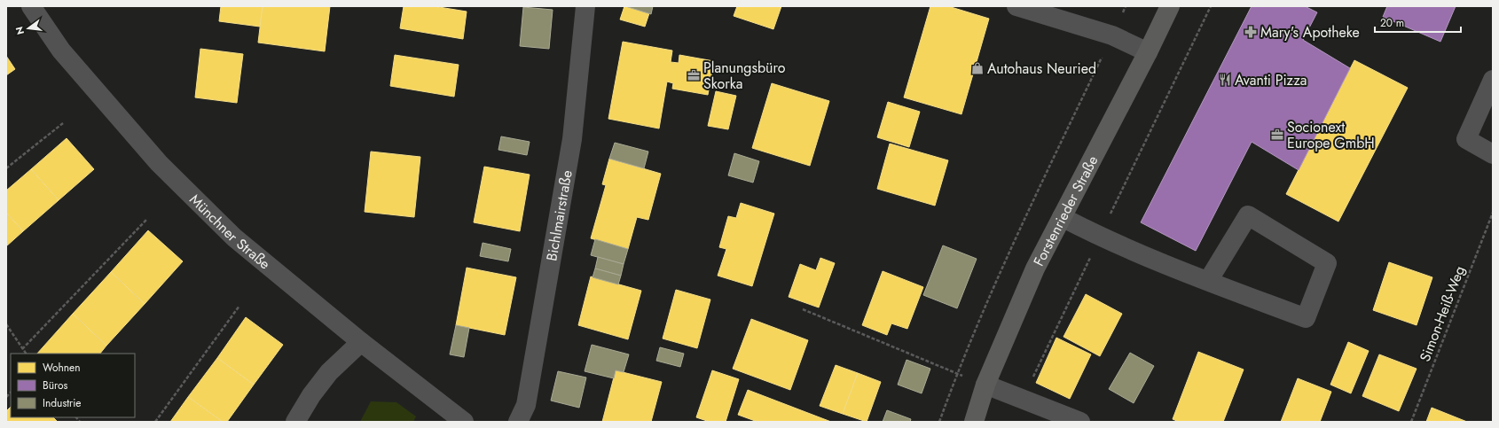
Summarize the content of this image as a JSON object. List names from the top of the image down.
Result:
{
  "streets": {
    "main road": ["Forstenrieder Straße"],
    "street": ["Bichlmairstraße", "Münchner Straße"],
    "path": ["Simon-Heiß-Weg"]
  },
  "places": {
    "pharmacy": ["Mary's Apotheke"],
    "shop": ["Autohaus Neuried"],
    "office": ["Planungsbüro Skorka", "Socionext Europe GmbH"],
    "restaurant": ["Avanti Pizza"]
  },
  "legend": ["Wohnen", "Büros", "Industrie"],
  "scale_bar": "20 m",
  "north": "left"
}
